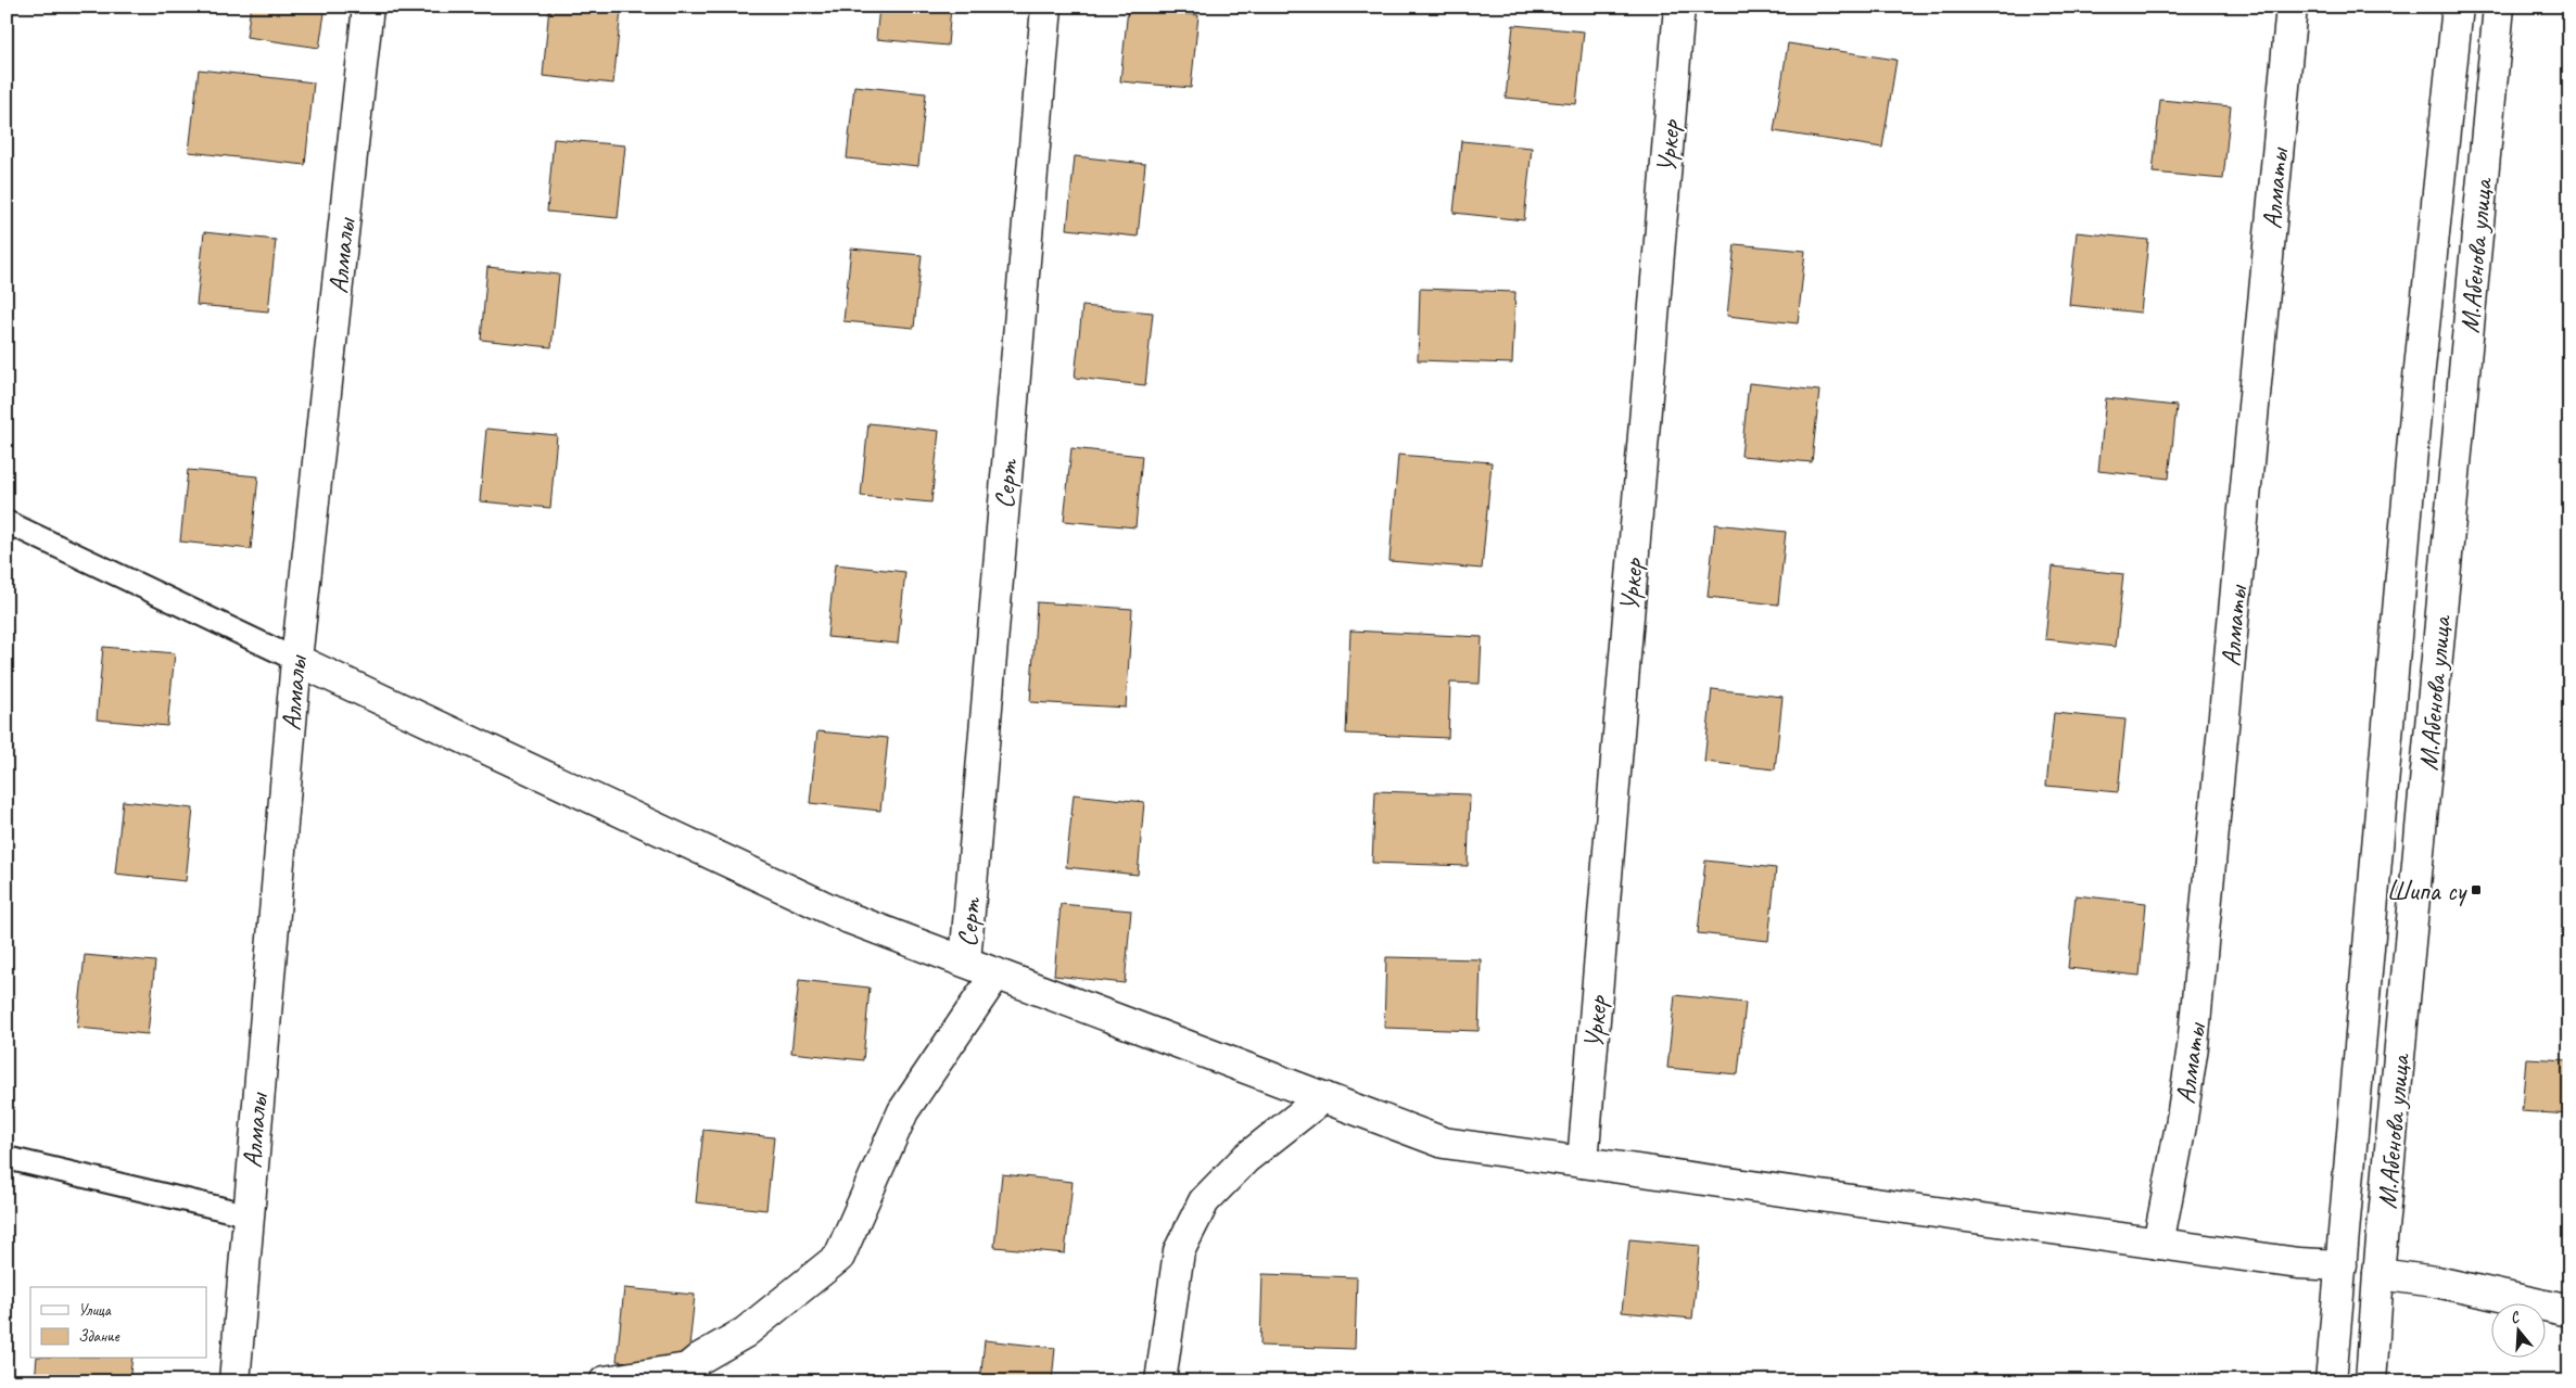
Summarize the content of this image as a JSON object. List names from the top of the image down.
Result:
{
  "streets": {
    "street": [
      "Уркер",
      "Алматы",
      "Алмалы",
      "М.Абенова улица",
      "Серт"
    ]
  },
  "places": {
    "transit": ["Шипа су"]
  },
  "legend": ["Улица", "Здание"],
  "north": "top"
}
